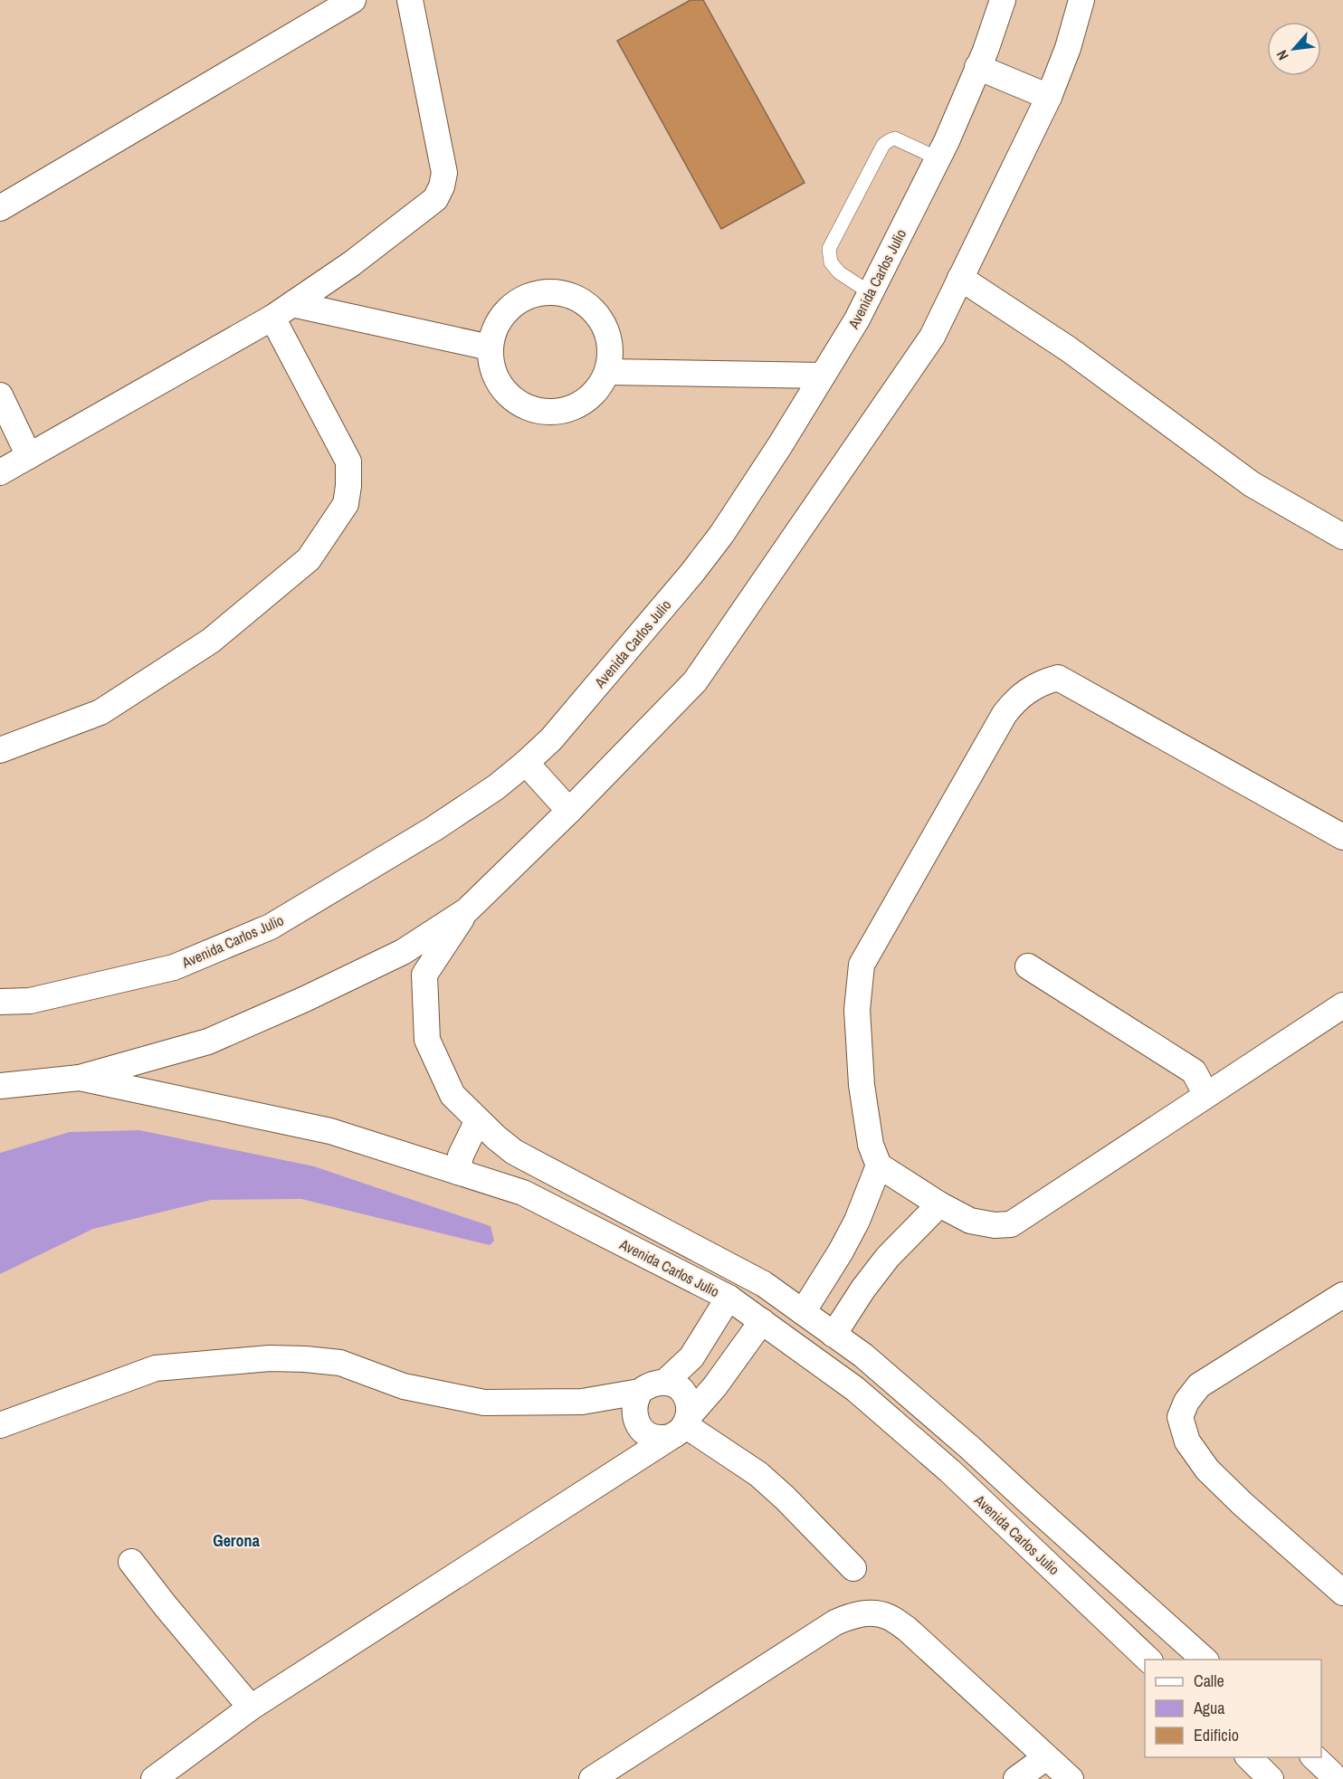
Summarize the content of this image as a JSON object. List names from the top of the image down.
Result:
{
  "streets": {
    "street": ["Avenida Carlos Julio"]
  },
  "districts": ["Gerona"],
  "legend": ["Calle", "Agua", "Edificio"],
  "north": "bottom left"
}
